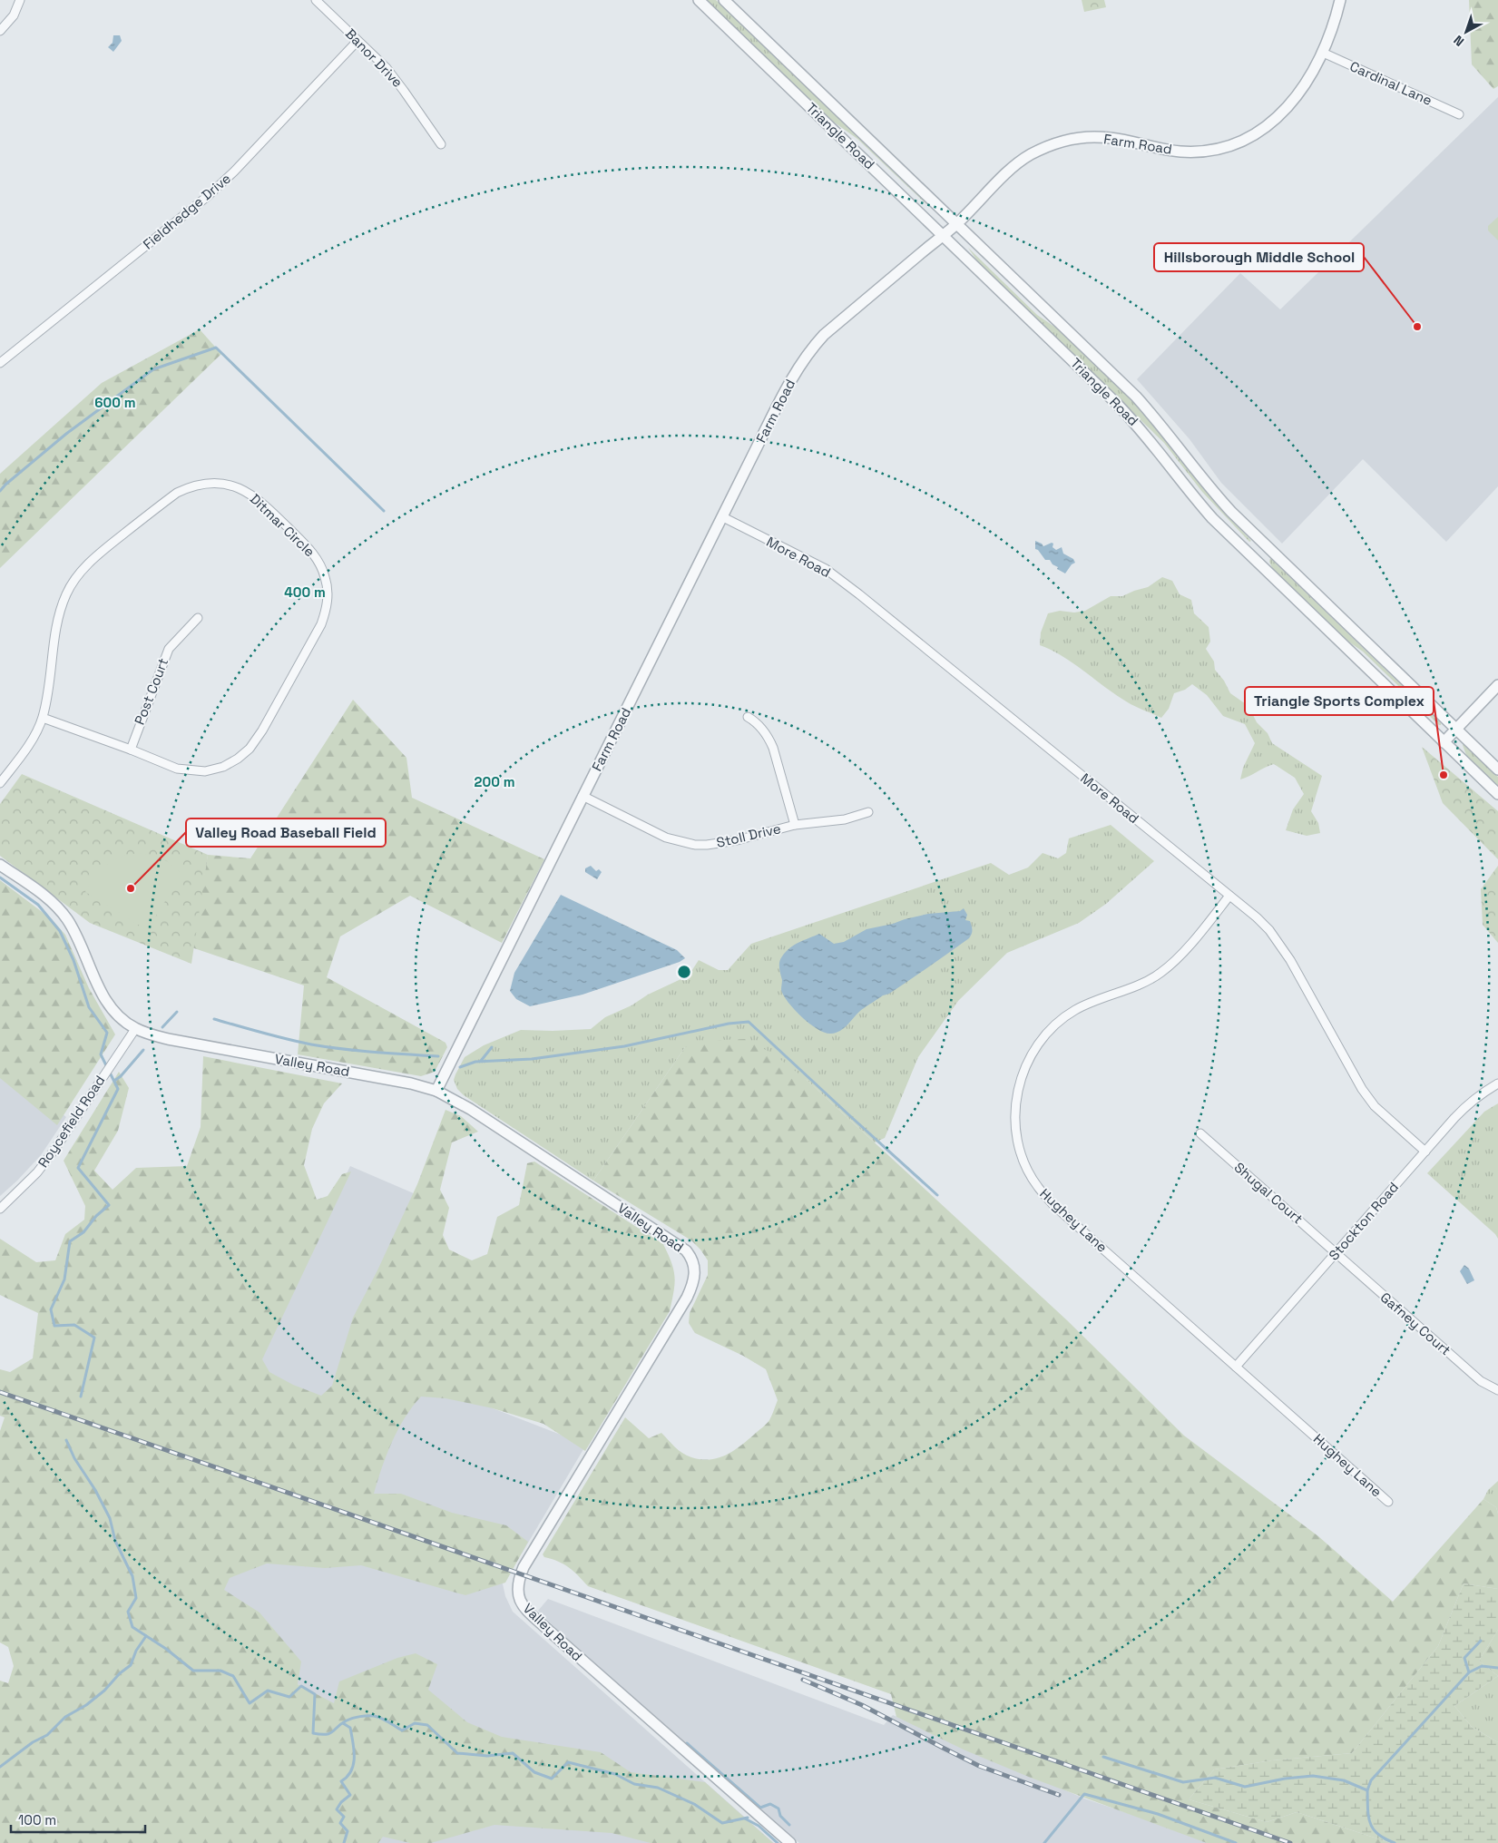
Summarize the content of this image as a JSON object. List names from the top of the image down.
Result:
{
  "streets": {
    "street": [
      "Banor Drive",
      "Cardinal Lane",
      "Triangle Road",
      "Farm Road",
      "Fieldhedge Drive",
      "Ditmar Circle",
      "More Road",
      "Post Court",
      "Stoll Drive",
      "Valley Road",
      "Roycefield Road",
      "Shugal Court",
      "Hughey Lane",
      "Stockton Road",
      "Gafney Court"
    ]
  },
  "crossings": [
    ["Banor Drive", "Fieldhedge Drive"],
    ["Cardinal Lane", "Farm Road"],
    ["Triangle Road", "Farm Road"],
    ["Farm Road", "More Road"],
    ["Farm Road", "Stoll Drive"],
    ["Farm Road", "Valley Road"],
    ["Ditmar Circle", "Post Court"],
    ["More Road", "Hughey Lane"],
    ["More Road", "Stockton Road"],
    ["Valley Road", "Roycefield Road"],
    ["Shugal Court", "Stockton Road"],
    ["Shugal Court", "Gafney Court"],
    ["Hughey Lane", "Stockton Road"],
    ["Stockton Road", "Gafney Court"]
  ],
  "places": ["Hillsborough Middle School", "Triangle Sports Complex", "Valley Road Baseball Field"],
  "scale_bar": "100 m",
  "north": "bottom left",
  "rings": ["600 m", "400 m", "200 m"]
}
